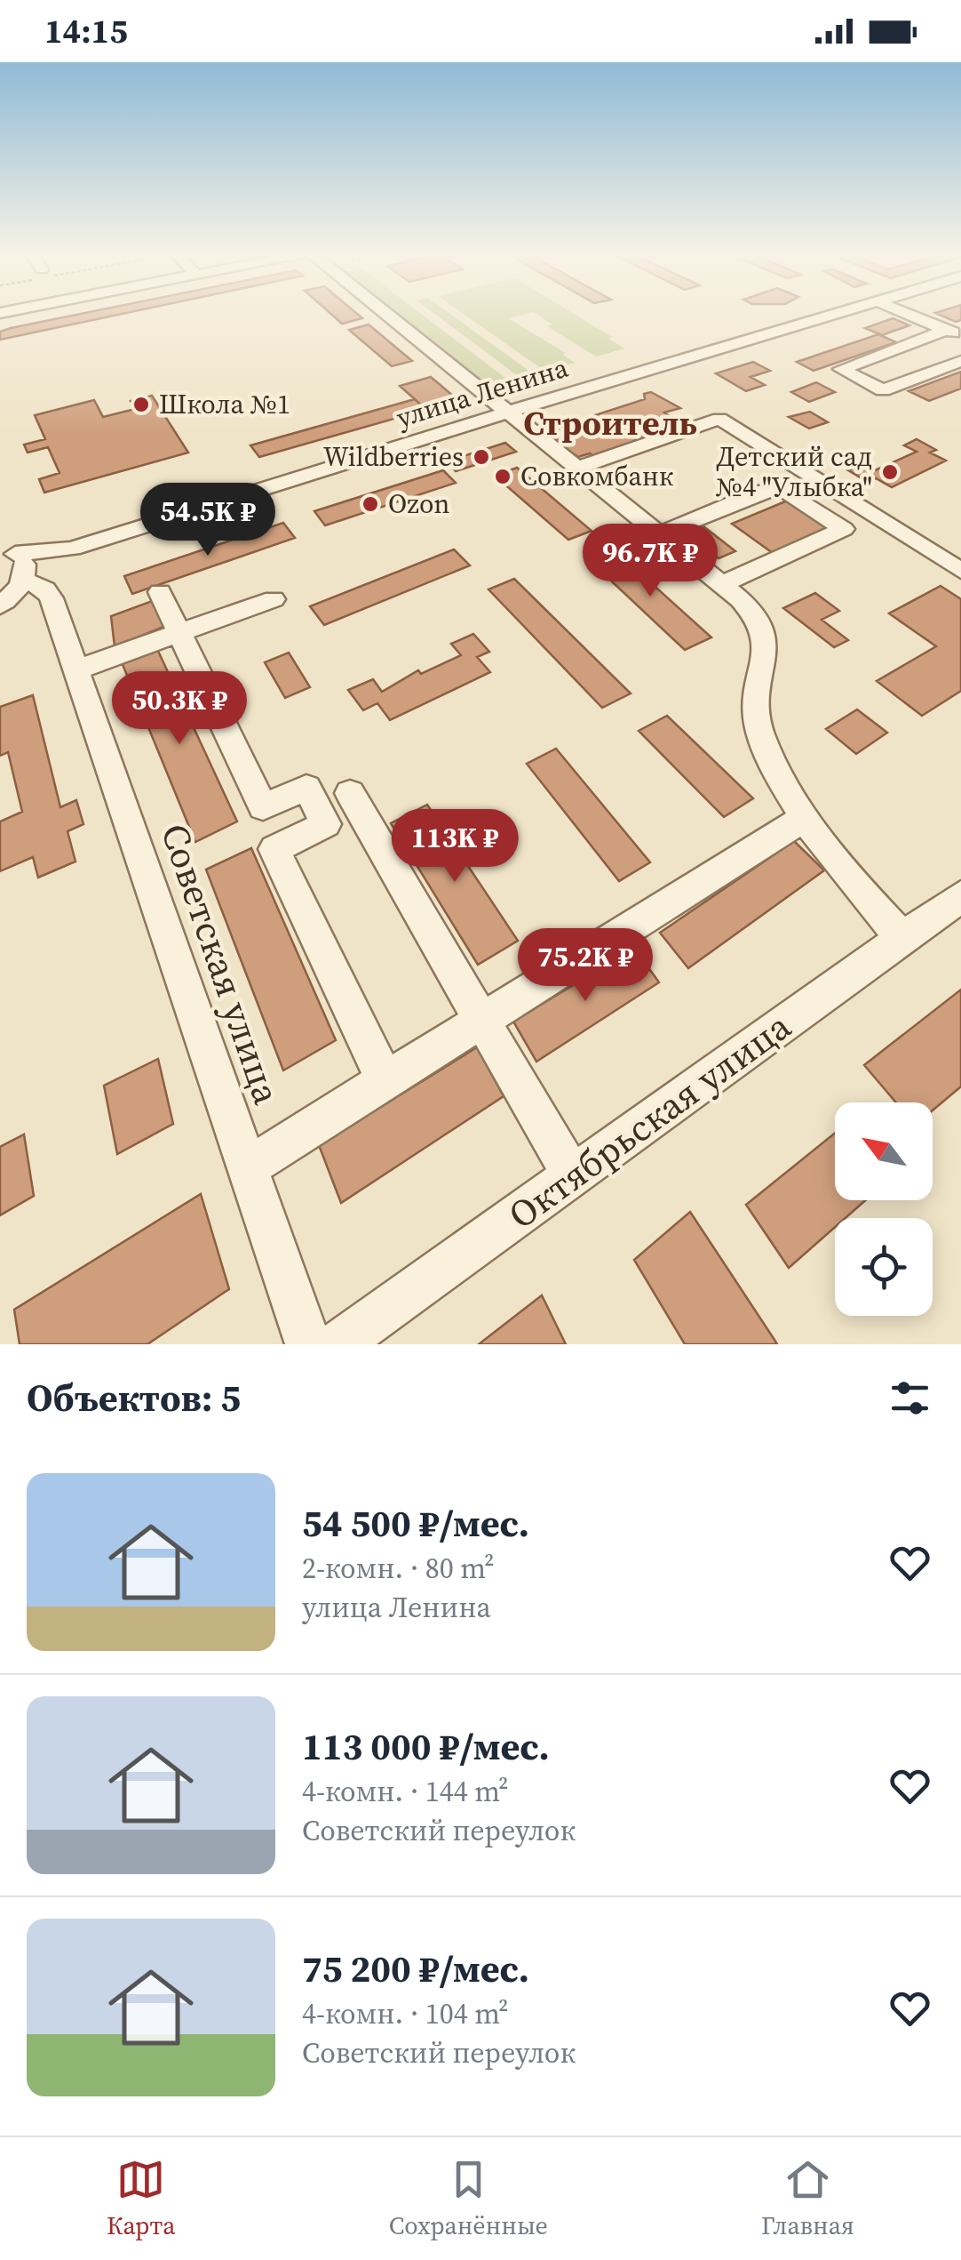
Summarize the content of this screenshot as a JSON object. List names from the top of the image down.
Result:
{
  "streets": {
    "street": ["улица Ленина", "Советская улица", "Октябрьская улица"]
  },
  "districts": ["Строитель"],
  "places": [
    "Школа №1",
    "Wildberries",
    "Детский сад №4 \"Улыбка\"",
    "Совкомбанк",
    "Ozon"
  ],
  "north": "top left",
  "page": {
    "status": "14:15",
    "price": [
      "54.5K ₽",
      "96.7K ₽",
      "50.3K ₽",
      "113K ₽",
      "75.2K ₽"
    ],
    "heading": "Объектов: 5",
    "list": [
      {
        "name": "54 500 ₽/мес.",
        "note": "2-комн. · 80 m² · улица Ленина"
      },
      {
        "name": "113 000 ₽/мес.",
        "note": "4-комн. · 144 m² · Советский переулок"
      },
      {
        "name": "75 200 ₽/мес.",
        "note": "4-комн. · 104 m² · Советский переулок"
      }
    ],
    "tabs": ["Карта", "Сохранённые", "Главная"]
  }
}
